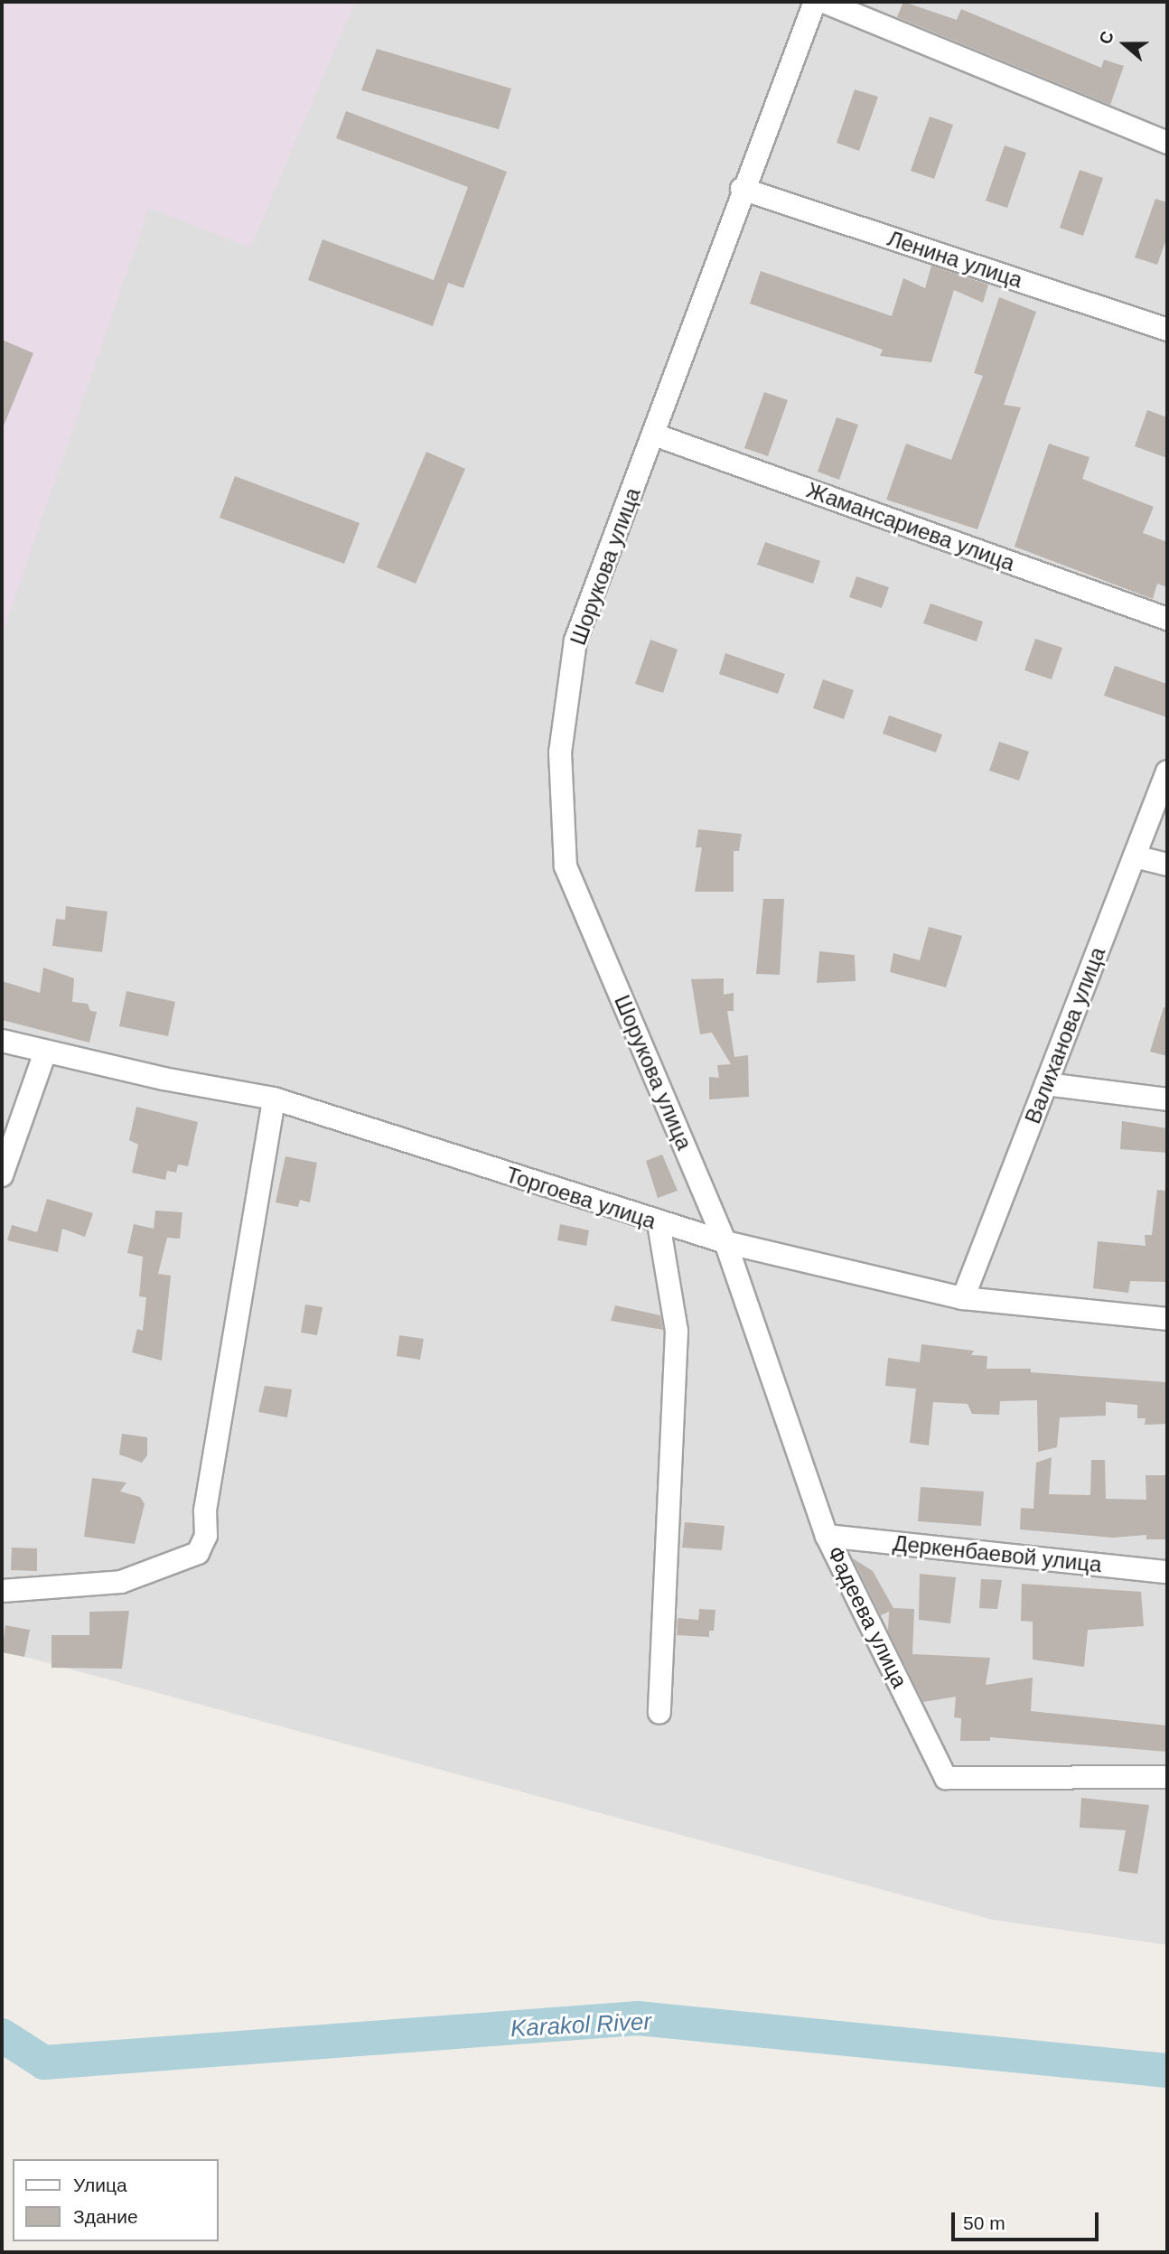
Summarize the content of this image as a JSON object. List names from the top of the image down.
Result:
{
  "streets": {
    "street": [
      "Ленина улица",
      "Жамансариева улица",
      "Шорукова улица",
      "Валиханова улица",
      "Торгоева улица",
      "Деркенбаевой улица",
      "Фадеева улица"
    ]
  },
  "crossings": [
    ["Ленина улица", "Шорукова улица"],
    ["Жамансариева улица", "Шорукова улица"],
    ["Шорукова улица", "Торгоева улица"],
    ["Шорукова улица", "Фадеева улица"],
    ["Валиханова улица", "Торгоева улица"],
    ["Торгоева улица", "Фадеева улица"],
    ["Деркенбаевой улица", "Фадеева улица"]
  ],
  "water": ["Karakol River"],
  "legend": ["Улица", "Здание"],
  "scale_bar": "50 m",
  "north": "left"
}
